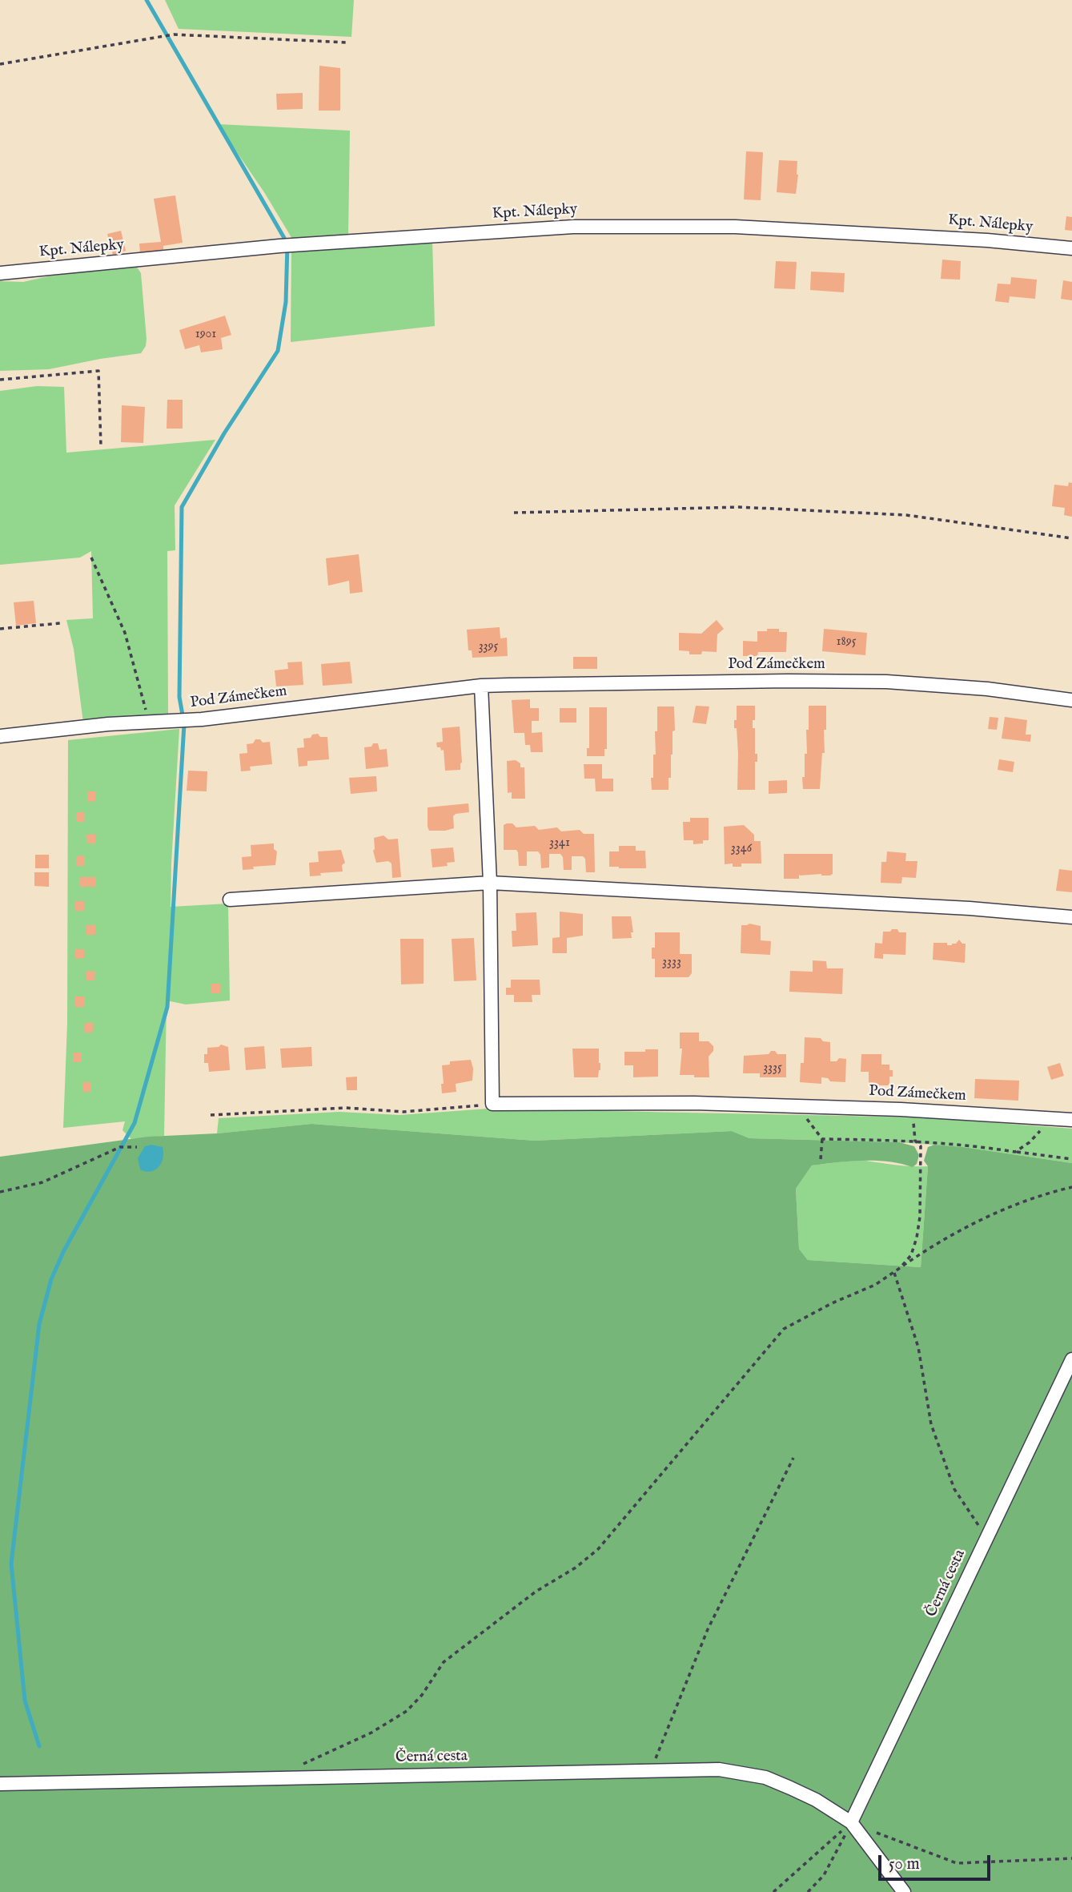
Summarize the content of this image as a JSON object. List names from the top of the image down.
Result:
{
  "streets": {
    "street": ["Kpt. Nálepky", "Pod Zámečkem", "Černá cesta"]
  },
  "house_numbers": [
    "1901",
    "1895",
    "3395",
    "3341",
    "3346",
    "3333",
    "3335"
  ],
  "scale_bar": "50 m"
}
